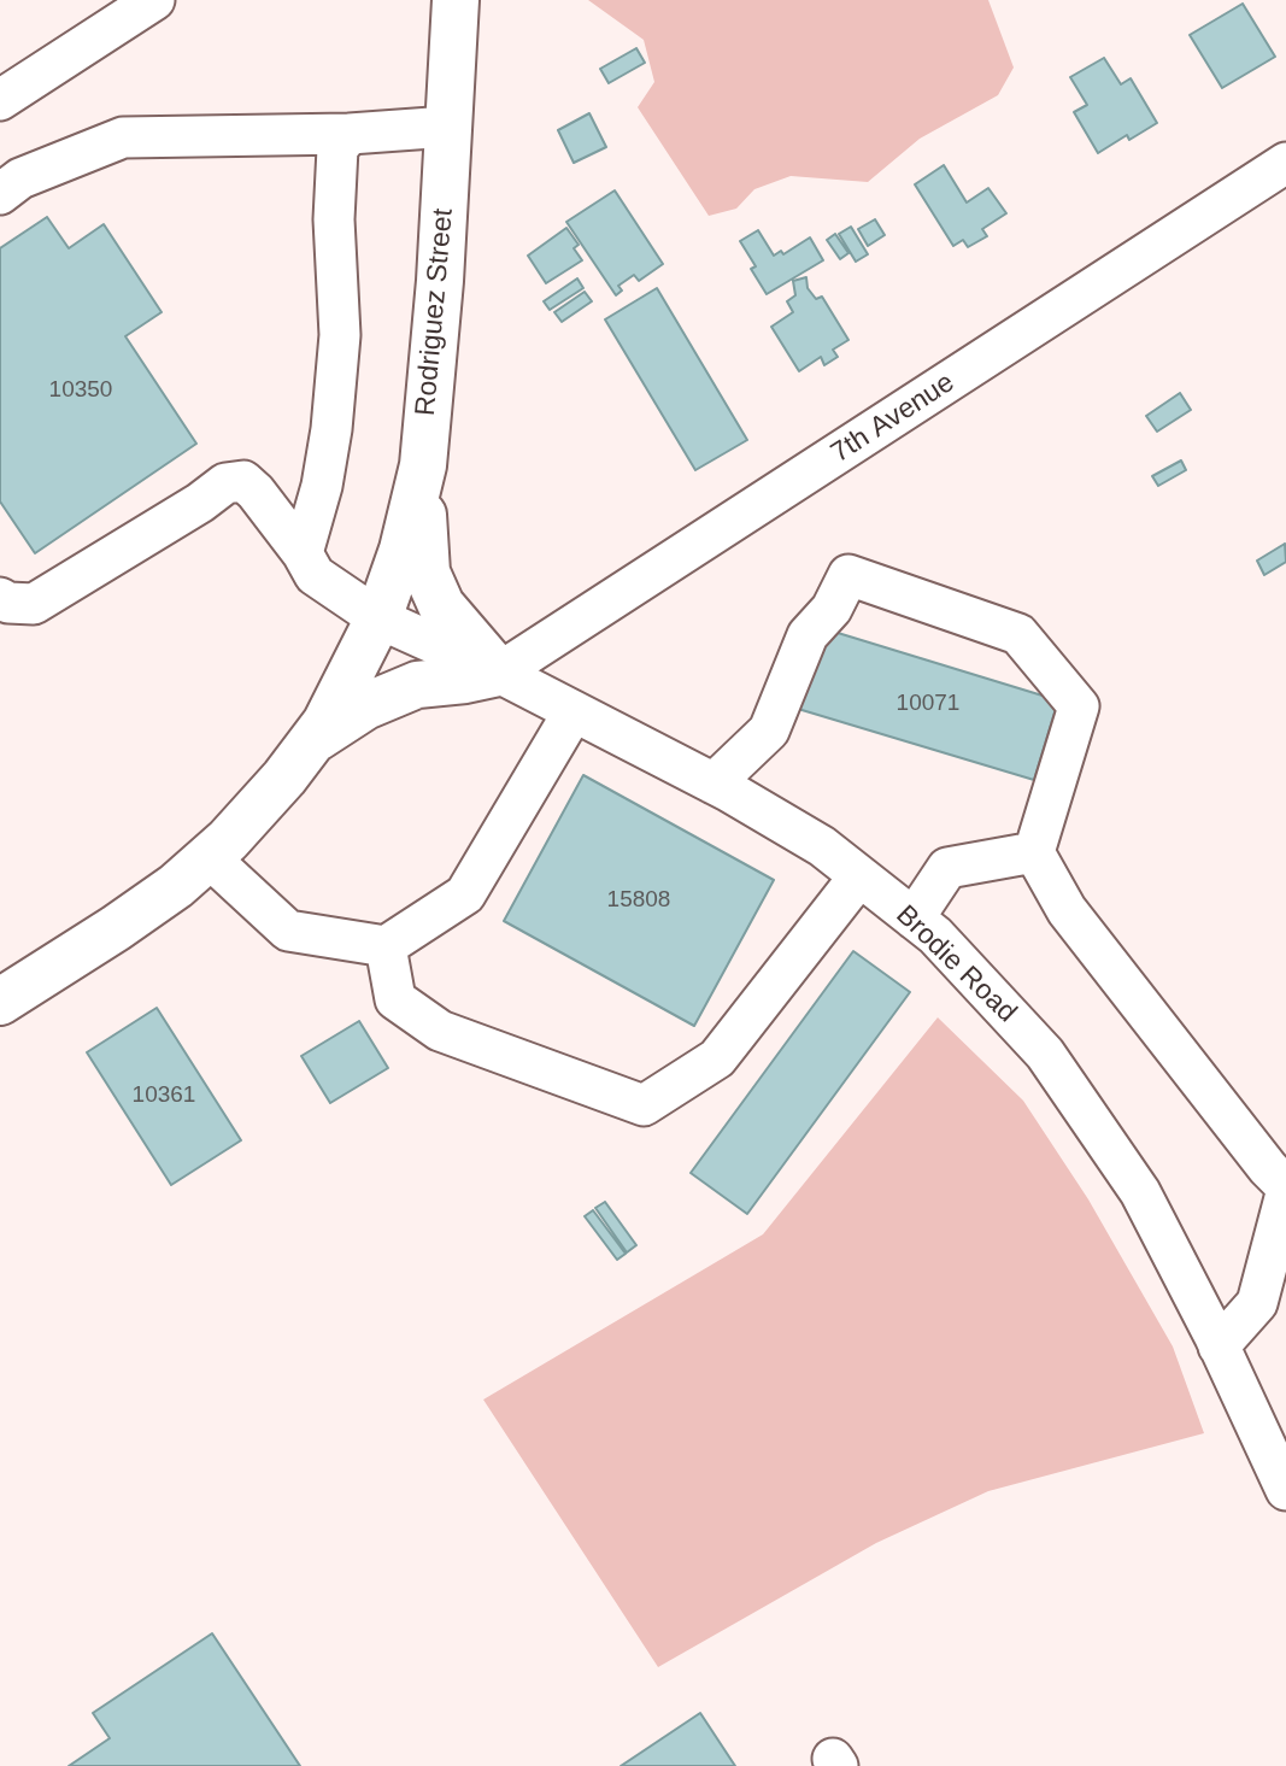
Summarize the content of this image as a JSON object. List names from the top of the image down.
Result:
{
  "streets": {
    "main road": ["Rodriguez Street"],
    "street": ["7th Avenue", "Brodie Road"]
  },
  "crossings": [
    ["Rodriguez Street", "Brodie Road"],
    ["7th Avenue", "Brodie Road"]
  ],
  "house_numbers": [
    "10350",
    "10071",
    "15808",
    "10361"
  ]
}
